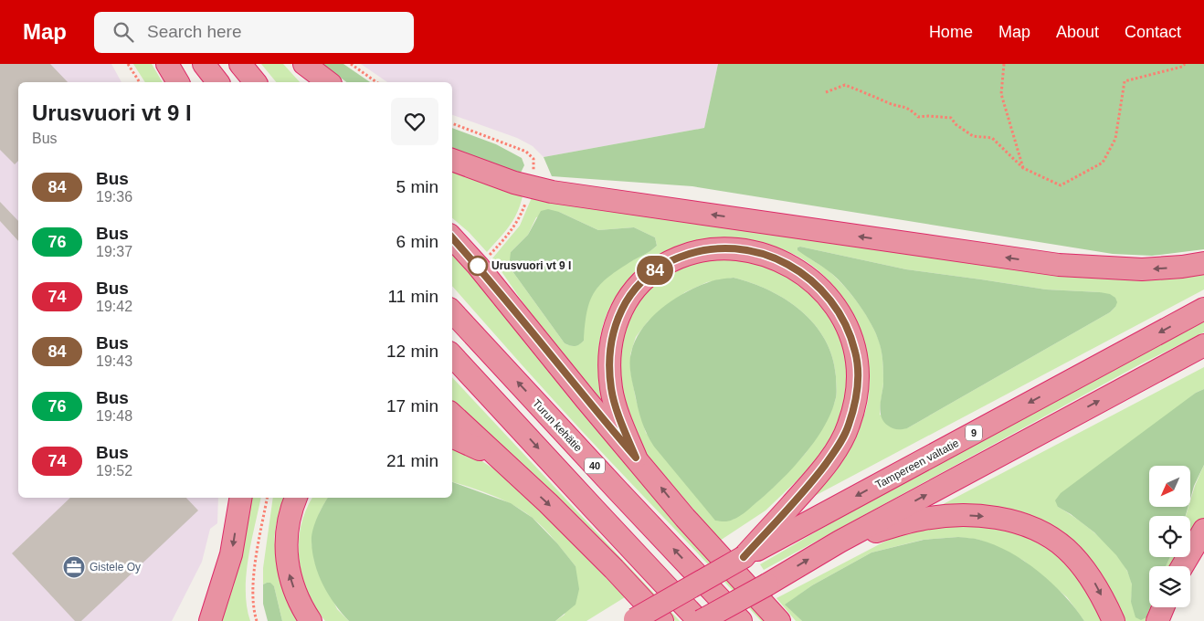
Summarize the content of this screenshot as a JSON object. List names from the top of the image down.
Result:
{
  "streets": {
    "highway": [
      "Turun kehätie",
      "9",
      "Tampereen valtatie",
      "40"
    ]
  },
  "places": {
    "other": ["Urusvuori vt 9 I"],
    "office": ["Gistele Oy"]
  },
  "lines": ["bus line 84"],
  "north": "bottom left",
  "page": {
    "header": "Map",
    "search": "Search here",
    "nav": [
      "Home",
      "Map",
      "About",
      "Contact"
    ],
    "on_map": "84",
    "heading": ["Urusvuori vt 9 I", "Bus"],
    "list": [
      {
        "mark": "84",
        "name": "Bus",
        "note": "19:36",
        "value": "5 min"
      },
      {
        "mark": "76",
        "name": "Bus",
        "note": "19:37",
        "value": "6 min"
      },
      {
        "mark": "74",
        "name": "Bus",
        "note": "19:42",
        "value": "11 min"
      },
      {
        "mark": "84",
        "name": "Bus",
        "note": "19:43",
        "value": "12 min"
      },
      {
        "mark": "76",
        "name": "Bus",
        "note": "19:48",
        "value": "17 min"
      },
      {
        "mark": "74",
        "name": "Bus",
        "note": "19:52",
        "value": "21 min"
      }
    ]
  }
}
